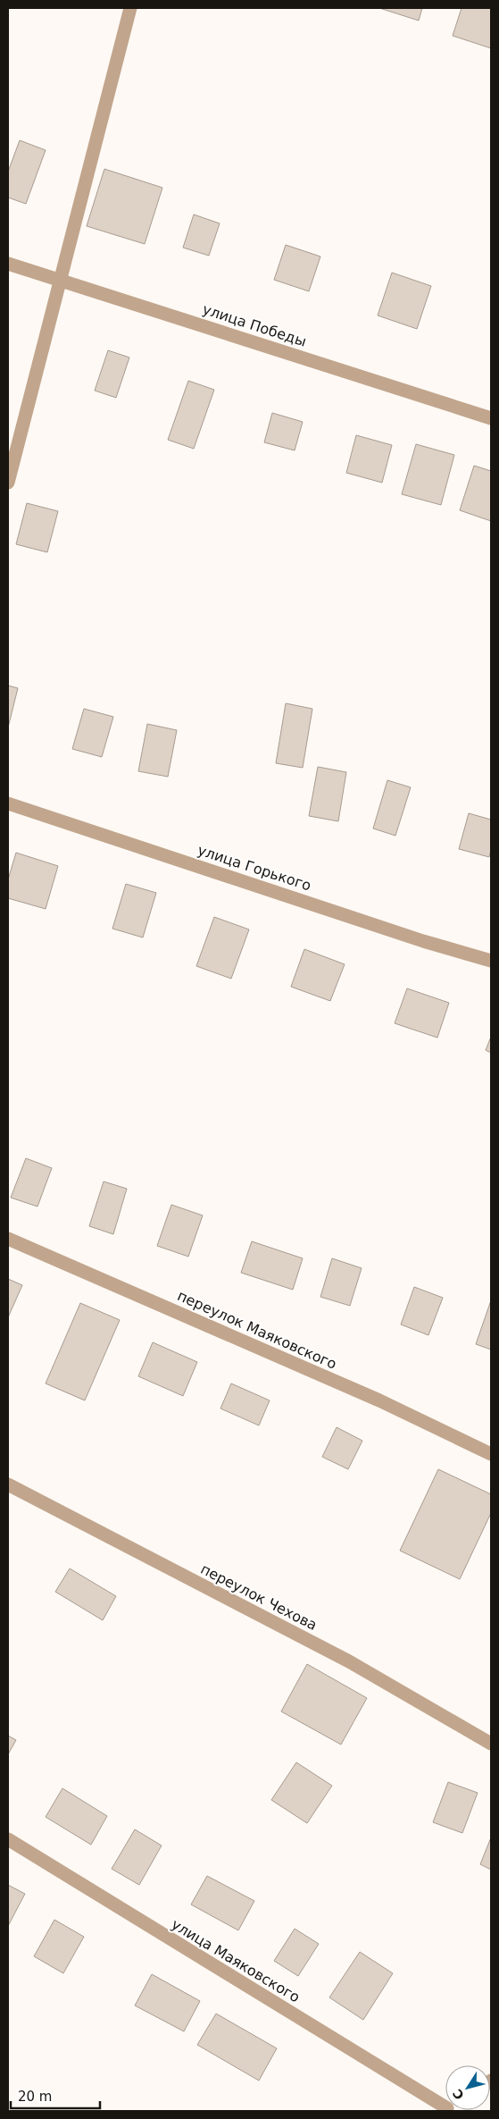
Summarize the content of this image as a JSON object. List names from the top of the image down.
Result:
{
  "streets": {
    "street": [
      "улица Победы",
      "улица Горького",
      "переулок Маяковского",
      "переулок Чехова",
      "улица Маяковского"
    ]
  },
  "scale_bar": "20 m",
  "north": "bottom left"
}
